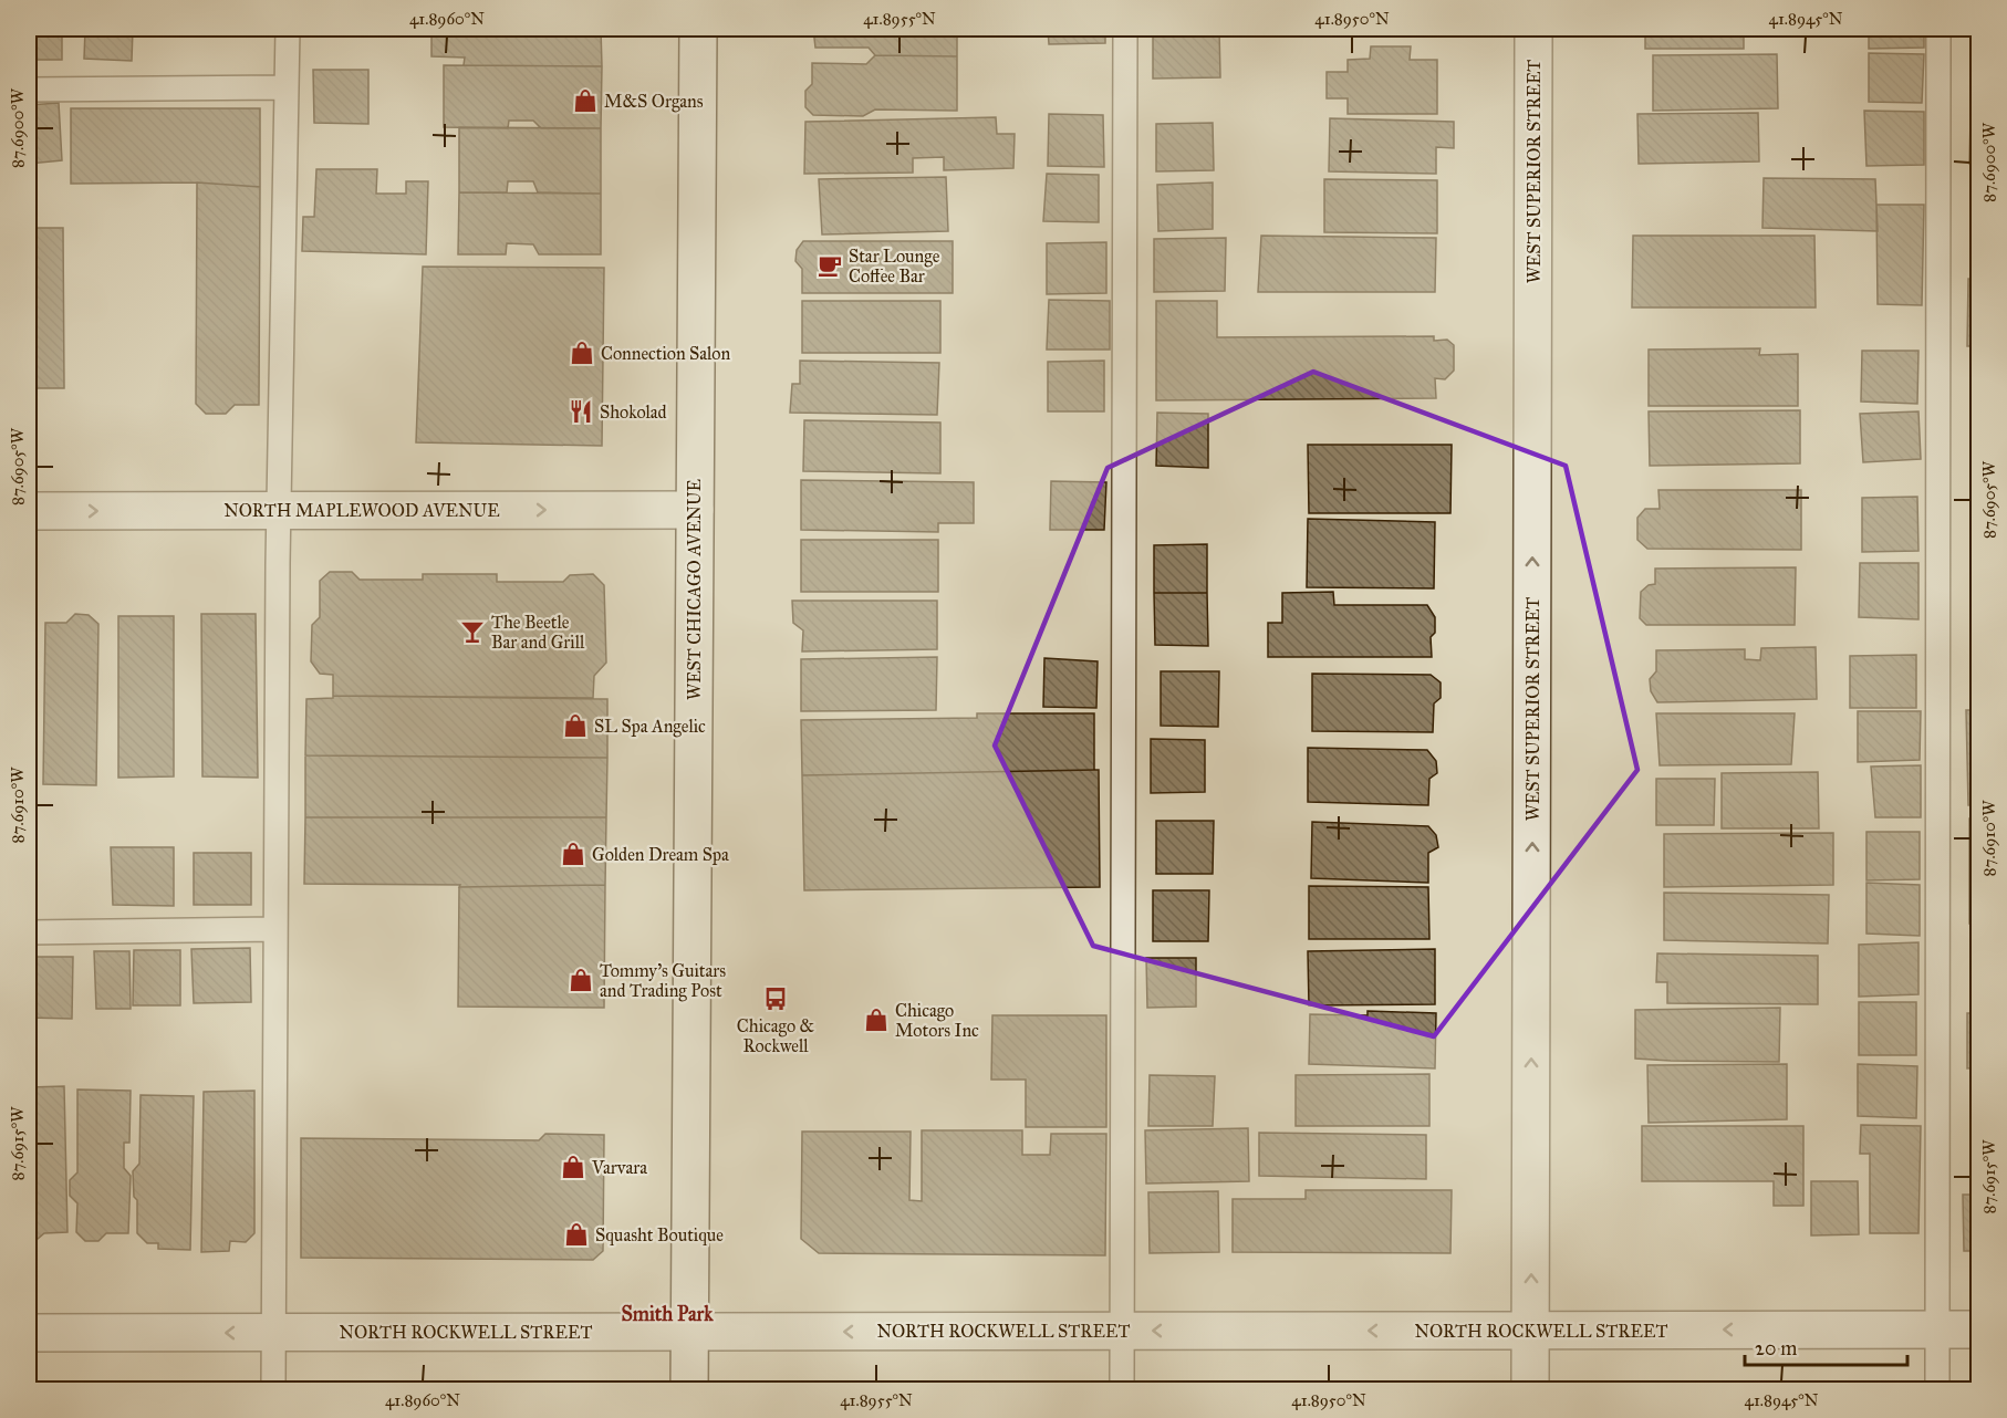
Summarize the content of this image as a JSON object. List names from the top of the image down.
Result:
{
  "streets": {
    "street": [
      "WEST SUPERIOR STREET",
      "NORTH MAPLEWOOD AVENUE",
      "WEST CHICAGO AVENUE",
      "NORTH ROCKWELL STREET"
    ]
  },
  "crossings": [
    ["WEST SUPERIOR STREET", "NORTH ROCKWELL STREET"],
    ["NORTH MAPLEWOOD AVENUE", "WEST CHICAGO AVENUE"],
    ["WEST CHICAGO AVENUE", "NORTH ROCKWELL STREET"]
  ],
  "one_way": ["WEST SUPERIOR STREET", "NORTH MAPLEWOOD AVENUE", "NORTH ROCKWELL STREET"],
  "districts": ["Smith Park"],
  "places": {
    "shop": [
      "M&S Organs",
      "Connection Salon",
      "SL Spa Angelic",
      "Golden Dream Spa",
      "Tommy's Guitars and Trading Post",
      "Chicago Motors Inc",
      "Varvara",
      "Squasht Boutique"
    ],
    "cafe": ["Star Lounge Coffee Bar"],
    "restaurant": ["Shokolad"],
    "bar": ["The Beetle Bar and Grill"],
    "bus stop": ["Chicago & Rockwell"]
  },
  "scale_bar": "20 m",
  "coordinates": [
    "41.8960°N",
    "41.8955°N",
    "41.8950°N",
    "41.8945°N",
    "87.6900°W",
    "87.6905°W",
    "87.6910°W",
    "87.6915°W"
  ]
}
